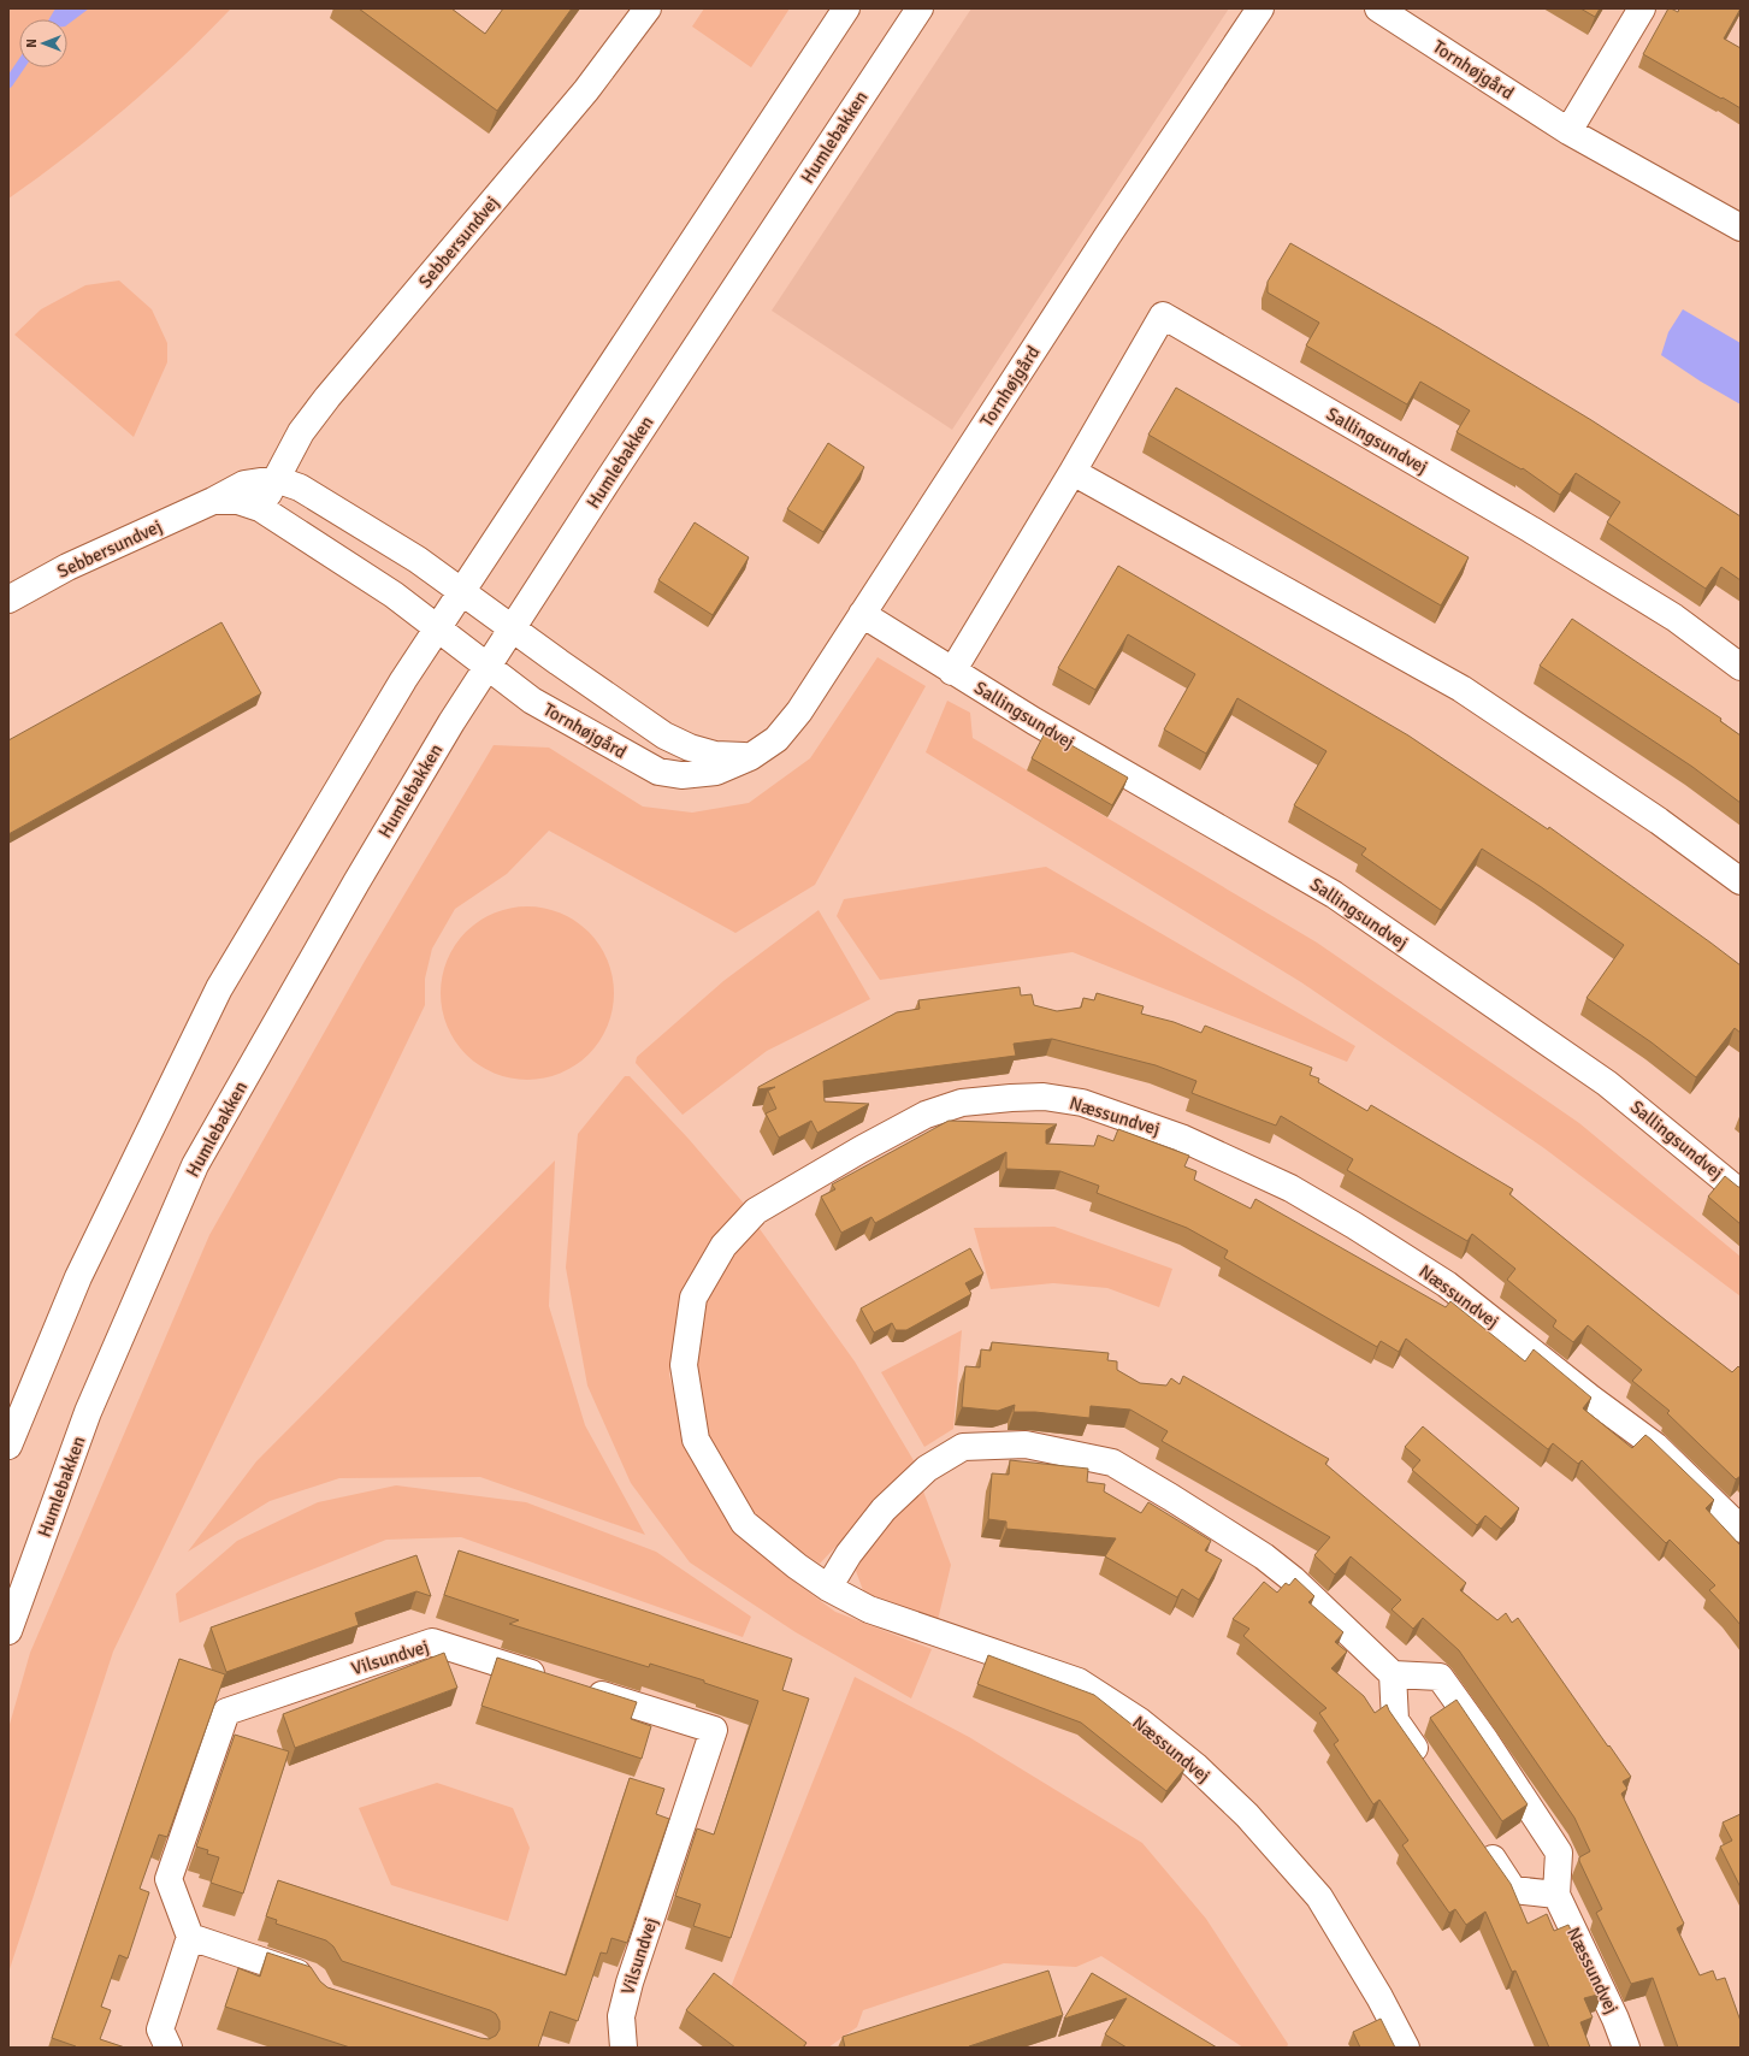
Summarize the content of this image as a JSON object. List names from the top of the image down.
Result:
{
  "streets": {
    "street": [
      "Tornhøjgård",
      "Humlebakken",
      "Sebbersundvej",
      "Sallingsundvej",
      "Næssundvej",
      "Vilsundvej"
    ]
  },
  "crossings": [
    ["Tornhøjgård", "Humlebakken"],
    ["Tornhøjgård", "Sebbersundvej"],
    ["Tornhøjgård", "Sallingsundvej"]
  ],
  "north": "left"
}
